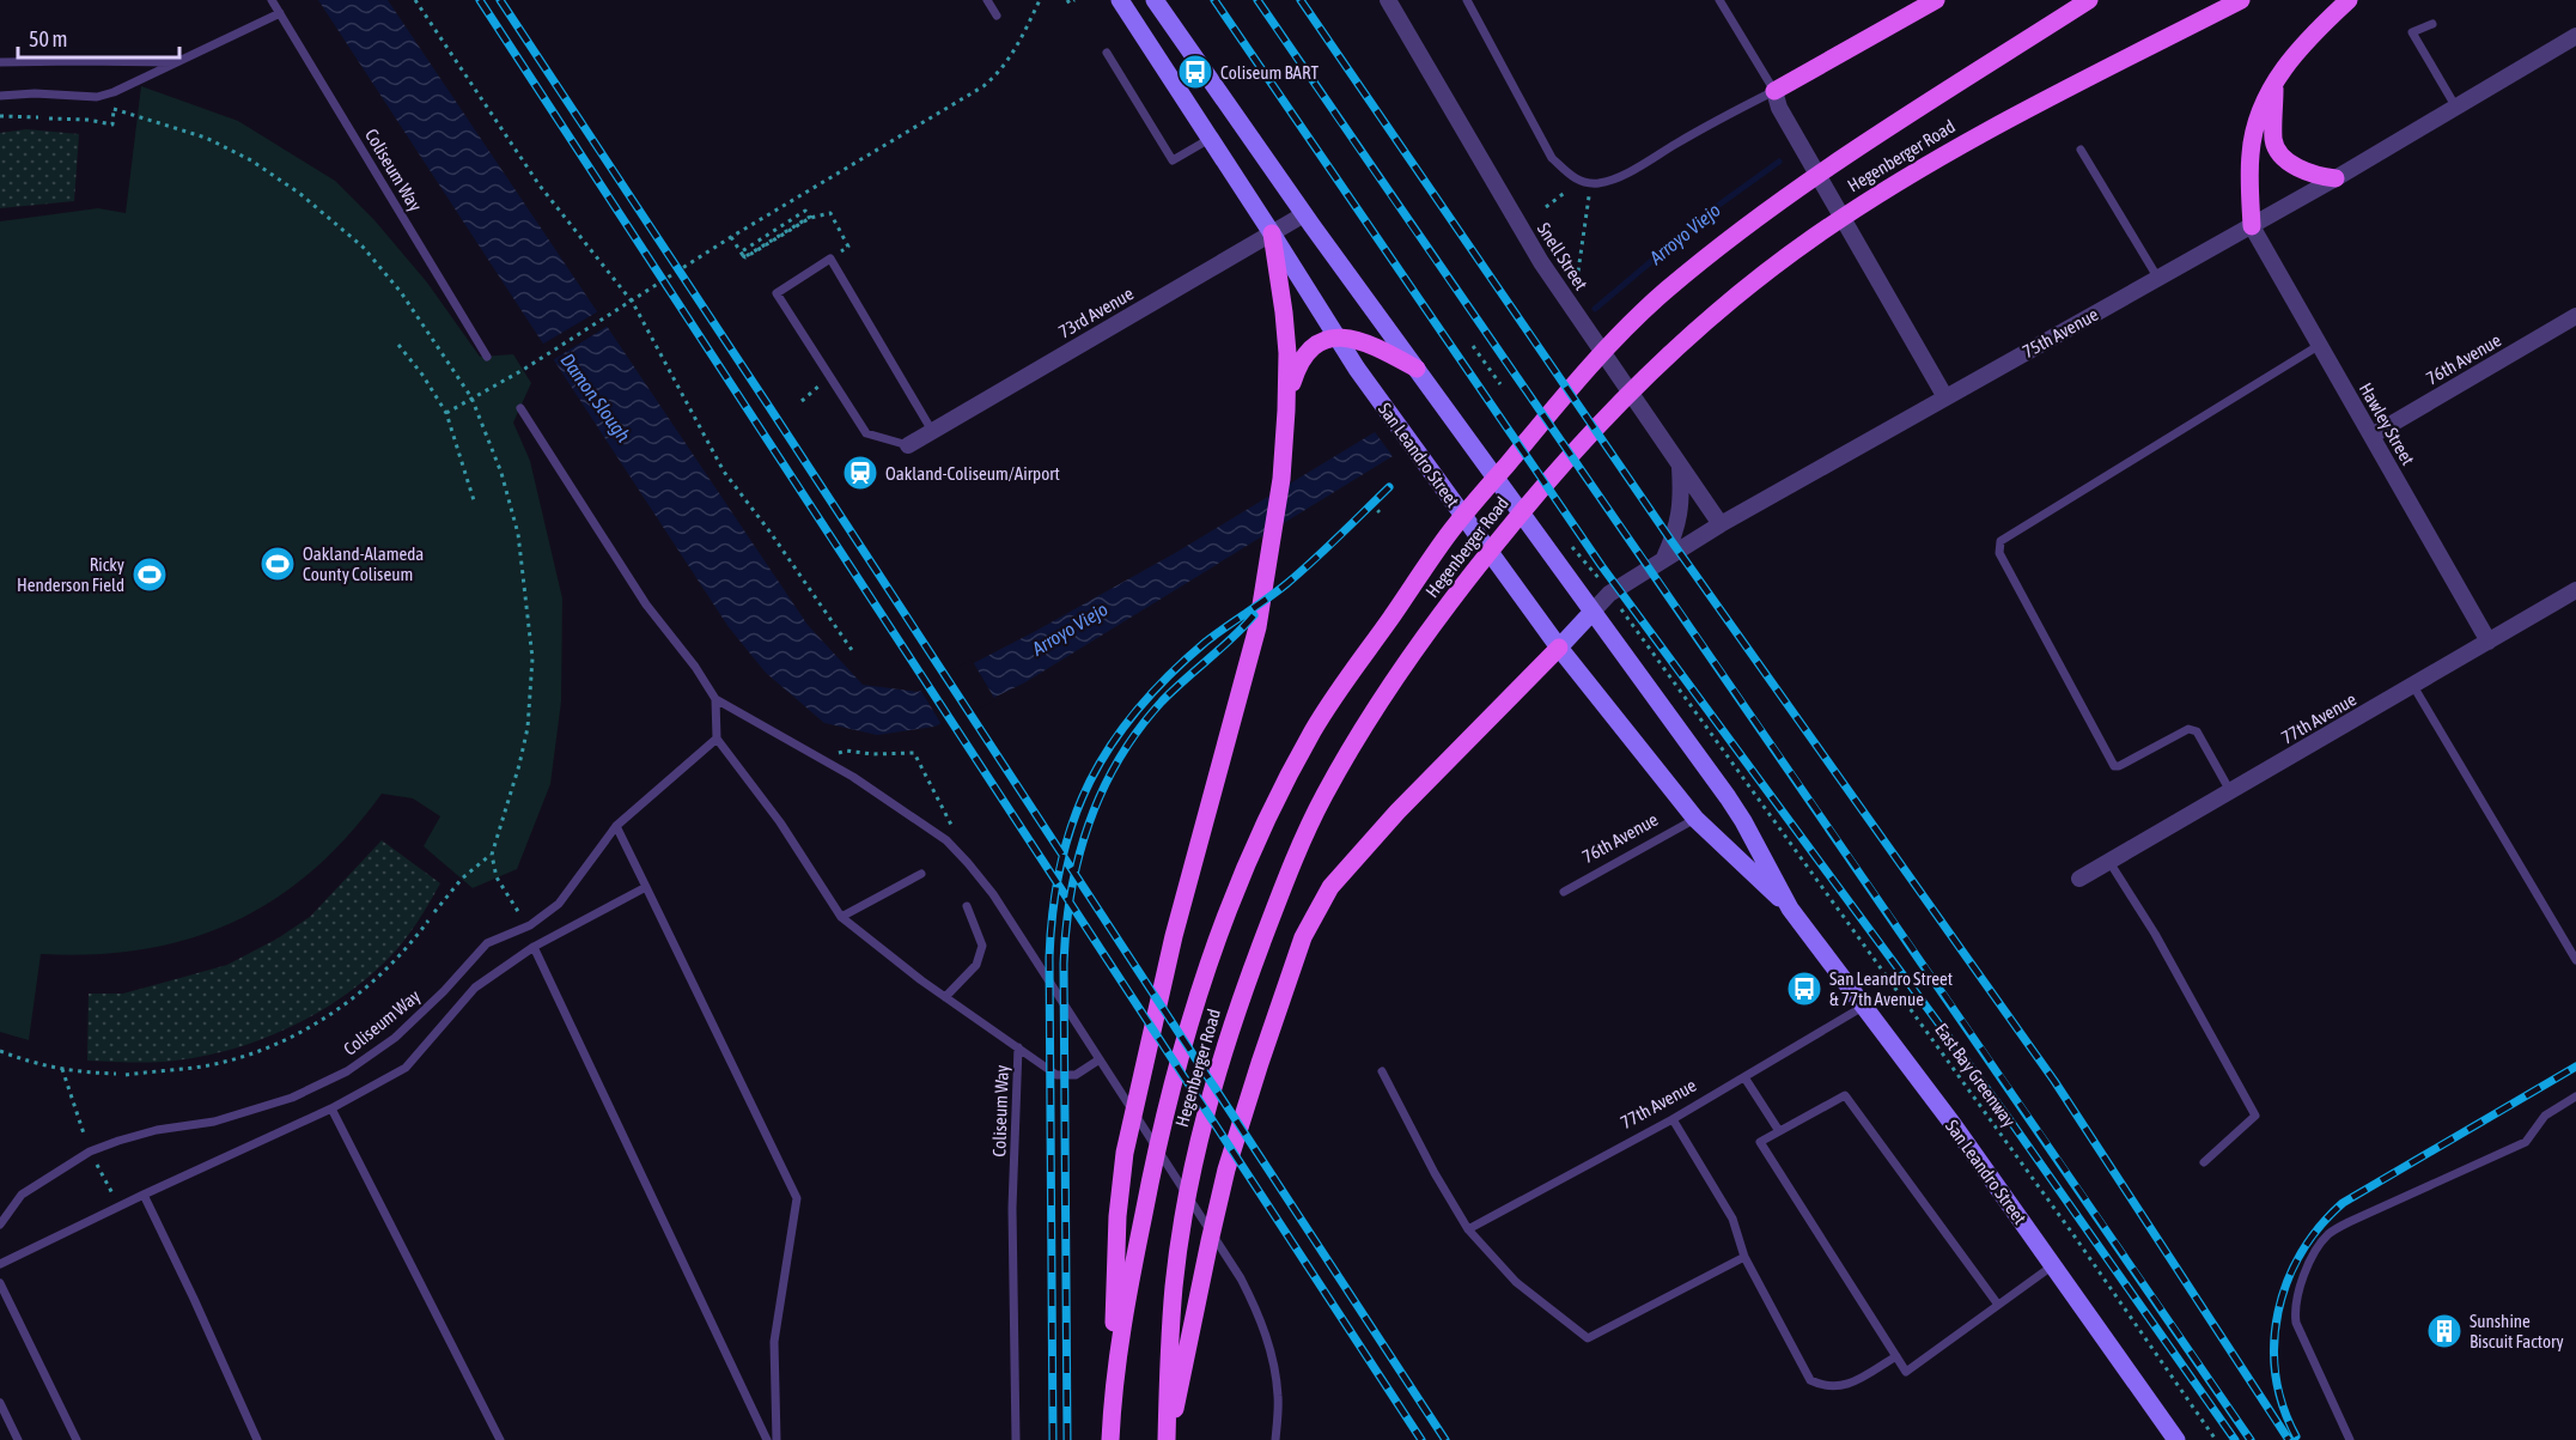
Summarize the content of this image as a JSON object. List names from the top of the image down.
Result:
{
  "streets": {
    "main road": ["Hegenberger Road", "75th Avenue", "San Leandro Street"],
    "street": [
      "Snell Street",
      "73rd Avenue",
      "76th Avenue",
      "Hawley Street",
      "77th Avenue"
    ],
    "lane": ["Coliseum Way"],
    "path": ["East Bay Greenway"]
  },
  "crossings": [
    ["Snell Street", "75th Avenue"],
    ["73rd Avenue", "San Leandro Street"],
    ["75th Avenue", "Hawley Street"],
    ["75th Avenue", "San Leandro Street"],
    ["76th Avenue", "Hawley Street"],
    ["76th Avenue", "San Leandro Street"],
    ["Hawley Street", "77th Avenue"],
    ["San Leandro Street", "77th Avenue"]
  ],
  "water": ["Arroyo Viejo", "Damon Slough"],
  "places": {
    "bus stop": ["Coliseum BART", "San Leandro Street & 77th Avenue"],
    "station": ["Oakland-Coliseum/Airport"],
    "sports": ["Oakland-Alameda County Coliseum", "Ricky Henderson Field"],
    "building": ["Sunshine Biscuit Factory"]
  },
  "scale_bar": "50 m"
}
